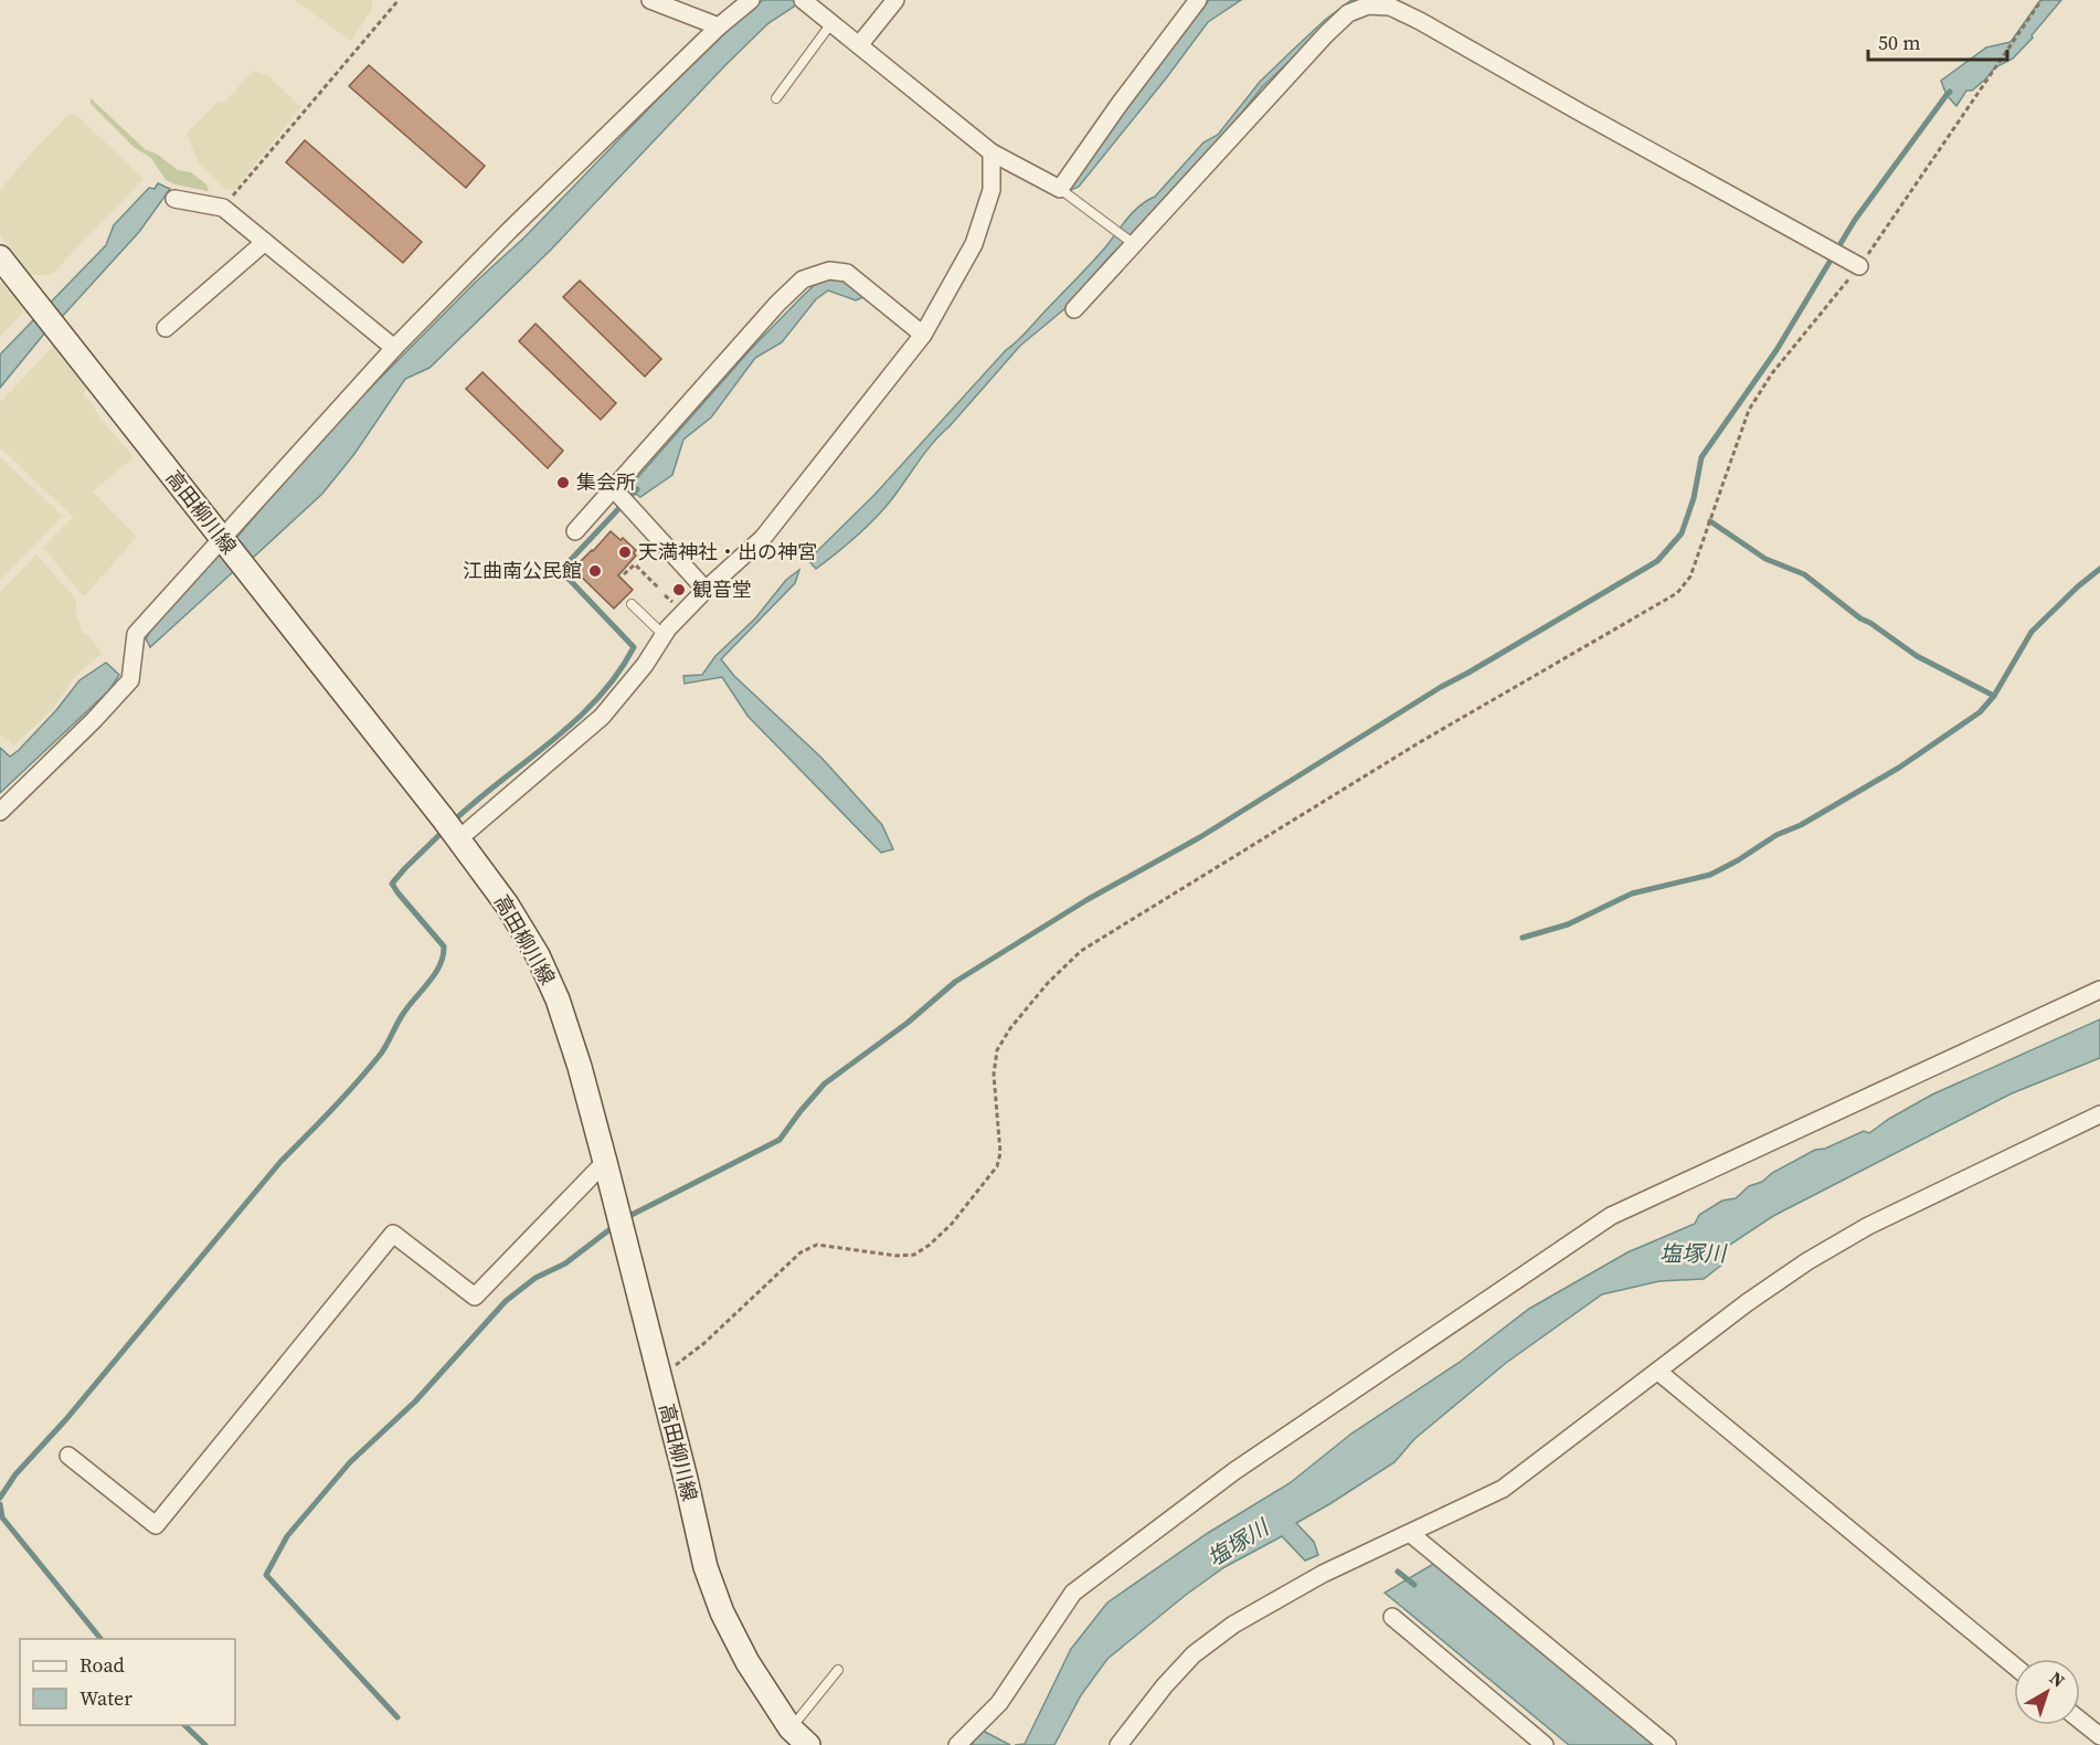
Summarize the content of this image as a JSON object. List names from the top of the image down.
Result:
{
  "streets": {
    "main road": ["高田柳川線"]
  },
  "water": ["塩塚川"],
  "places": [
    "集会所",
    "天満神社・出の神宮",
    "江曲南公民館",
    "観音堂"
  ],
  "legend": ["Road", "Water"],
  "scale_bar": "50 m",
  "north": "top right"
}
